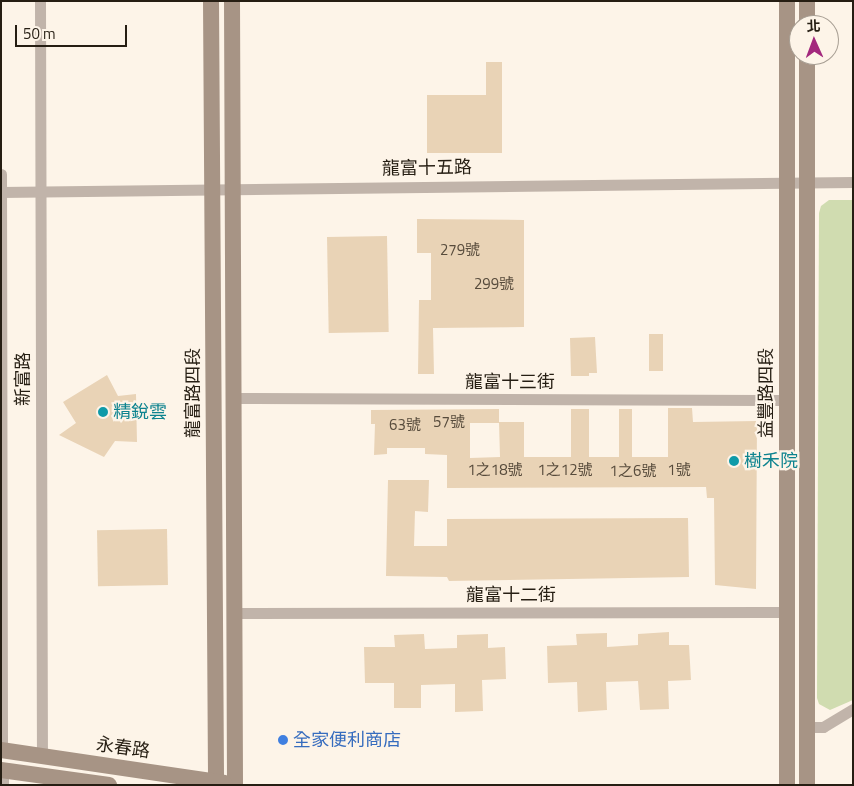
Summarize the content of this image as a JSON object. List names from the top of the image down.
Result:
{
  "streets": {
    "street": [
      "龍富十五路",
      "新富路",
      "龍富十三街",
      "龍富路四段",
      "益豐路四段",
      "龍富十二街",
      "永春路"
    ]
  },
  "crossings": [
    ["龍富十五路", "新富路"],
    ["龍富十五路", "龍富路四段"],
    ["龍富十五路", "益豐路四段"],
    ["新富路", "永春路"],
    ["龍富十三街", "益豐路四段"],
    ["龍富路四段", "永春路"],
    ["益豐路四段", "龍富十二街"]
  ],
  "places": ["精銳雲", "樹禾院", "全家便利商店"],
  "house_numbers": [
    "279號",
    "299號",
    "57號",
    "63號",
    "1之18號",
    "1之12號",
    "1號",
    "1之6號"
  ],
  "scale_bar": "50 m",
  "north": "top"
}
